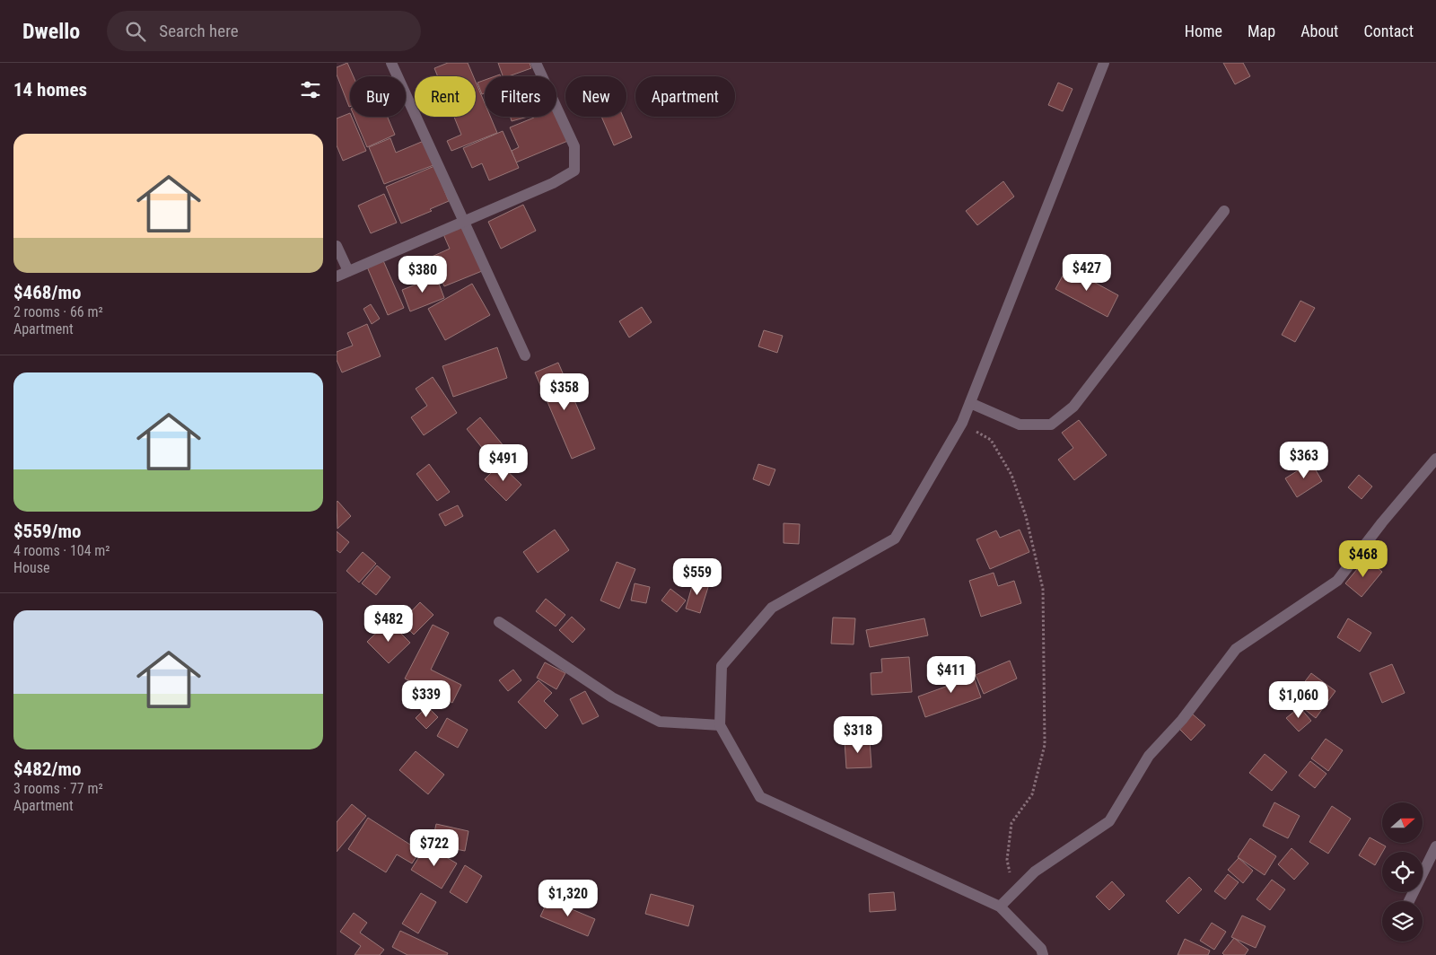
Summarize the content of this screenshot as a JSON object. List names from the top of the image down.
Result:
{
  "north": "right",
  "page": {
    "header": "Dwello",
    "search": "Search here",
    "nav": [
      "Home",
      "Map",
      "About",
      "Contact"
    ],
    "heading": "14 homes",
    "chip": [
      "Buy",
      "Rent",
      "Filters",
      "New",
      "Apartment"
    ],
    "list": [
      {
        "name": "$468/mo",
        "note": "2 rooms · 66 m² · Apartment"
      },
      {
        "name": "$559/mo",
        "note": "4 rooms · 104 m² · House"
      },
      {
        "name": "$482/mo",
        "note": "3 rooms · 77 m² · Apartment"
      }
    ],
    "price": [
      "$427",
      "$380",
      "$358",
      "$363",
      "$491",
      "$468",
      "$559",
      "$482",
      "$411",
      "$339",
      "$1,060",
      "$318",
      "$722",
      "$1,320"
    ]
  }
}
